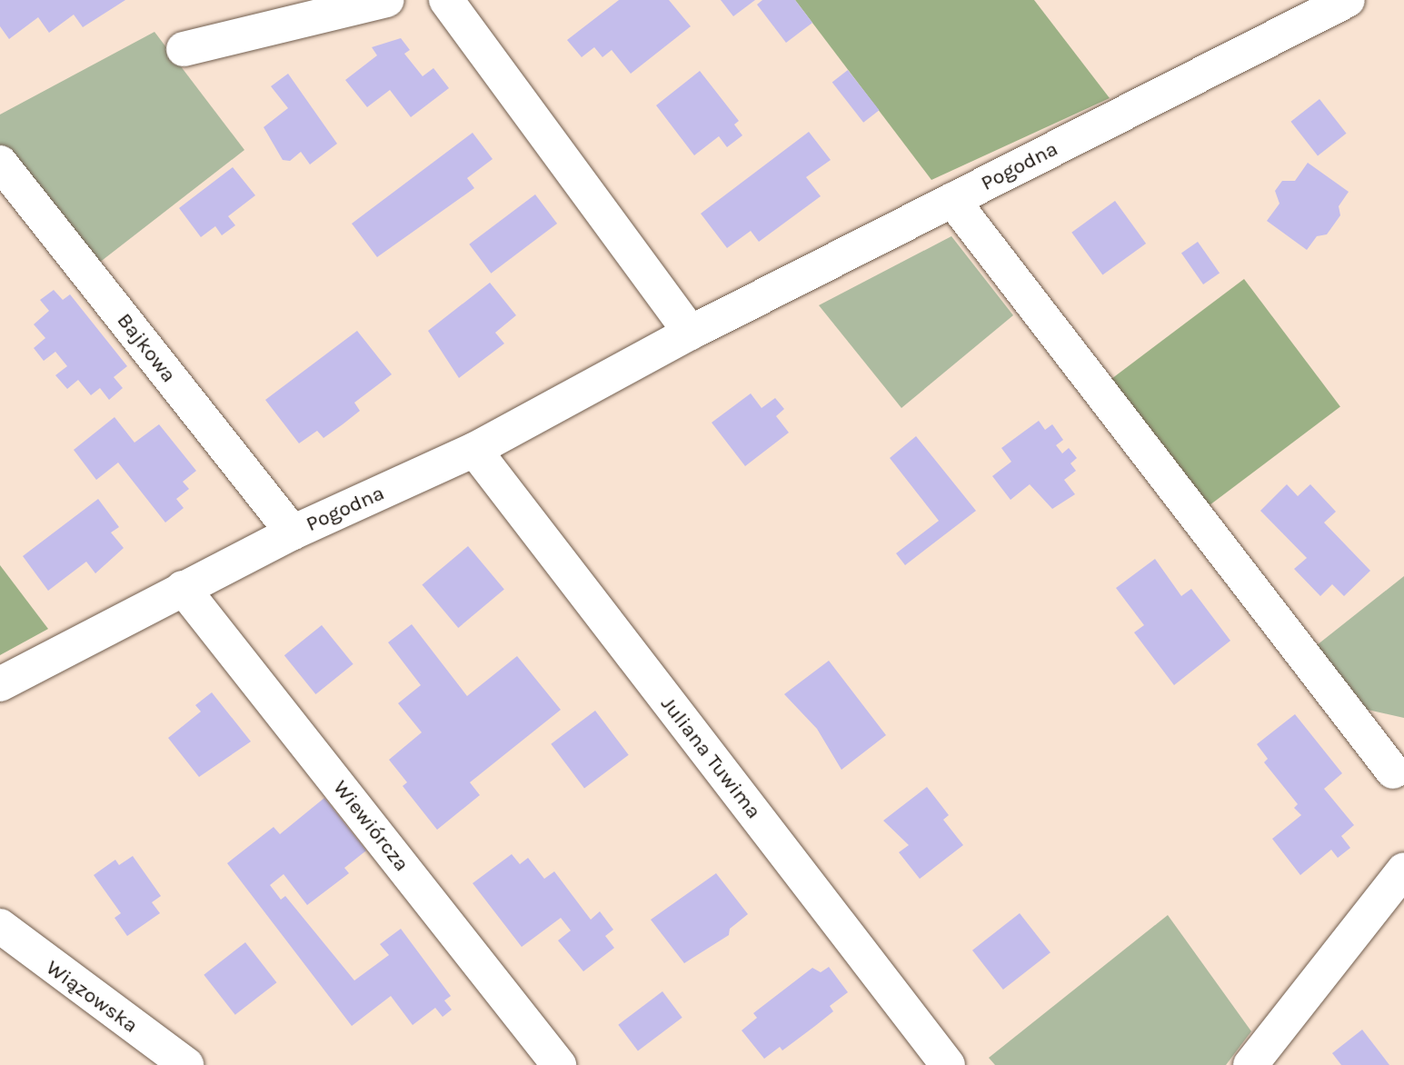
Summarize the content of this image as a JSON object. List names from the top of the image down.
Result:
{
  "streets": {
    "street": [
      "Pogodna",
      "Bajkowa",
      "Juliana Tuwima",
      "Wiewiórcza",
      "Wiązowska"
    ]
  },
  "crossings": [
    ["Pogodna", "Bajkowa"],
    ["Pogodna", "Juliana Tuwima"],
    ["Pogodna", "Wiewiórcza"]
  ]
}
